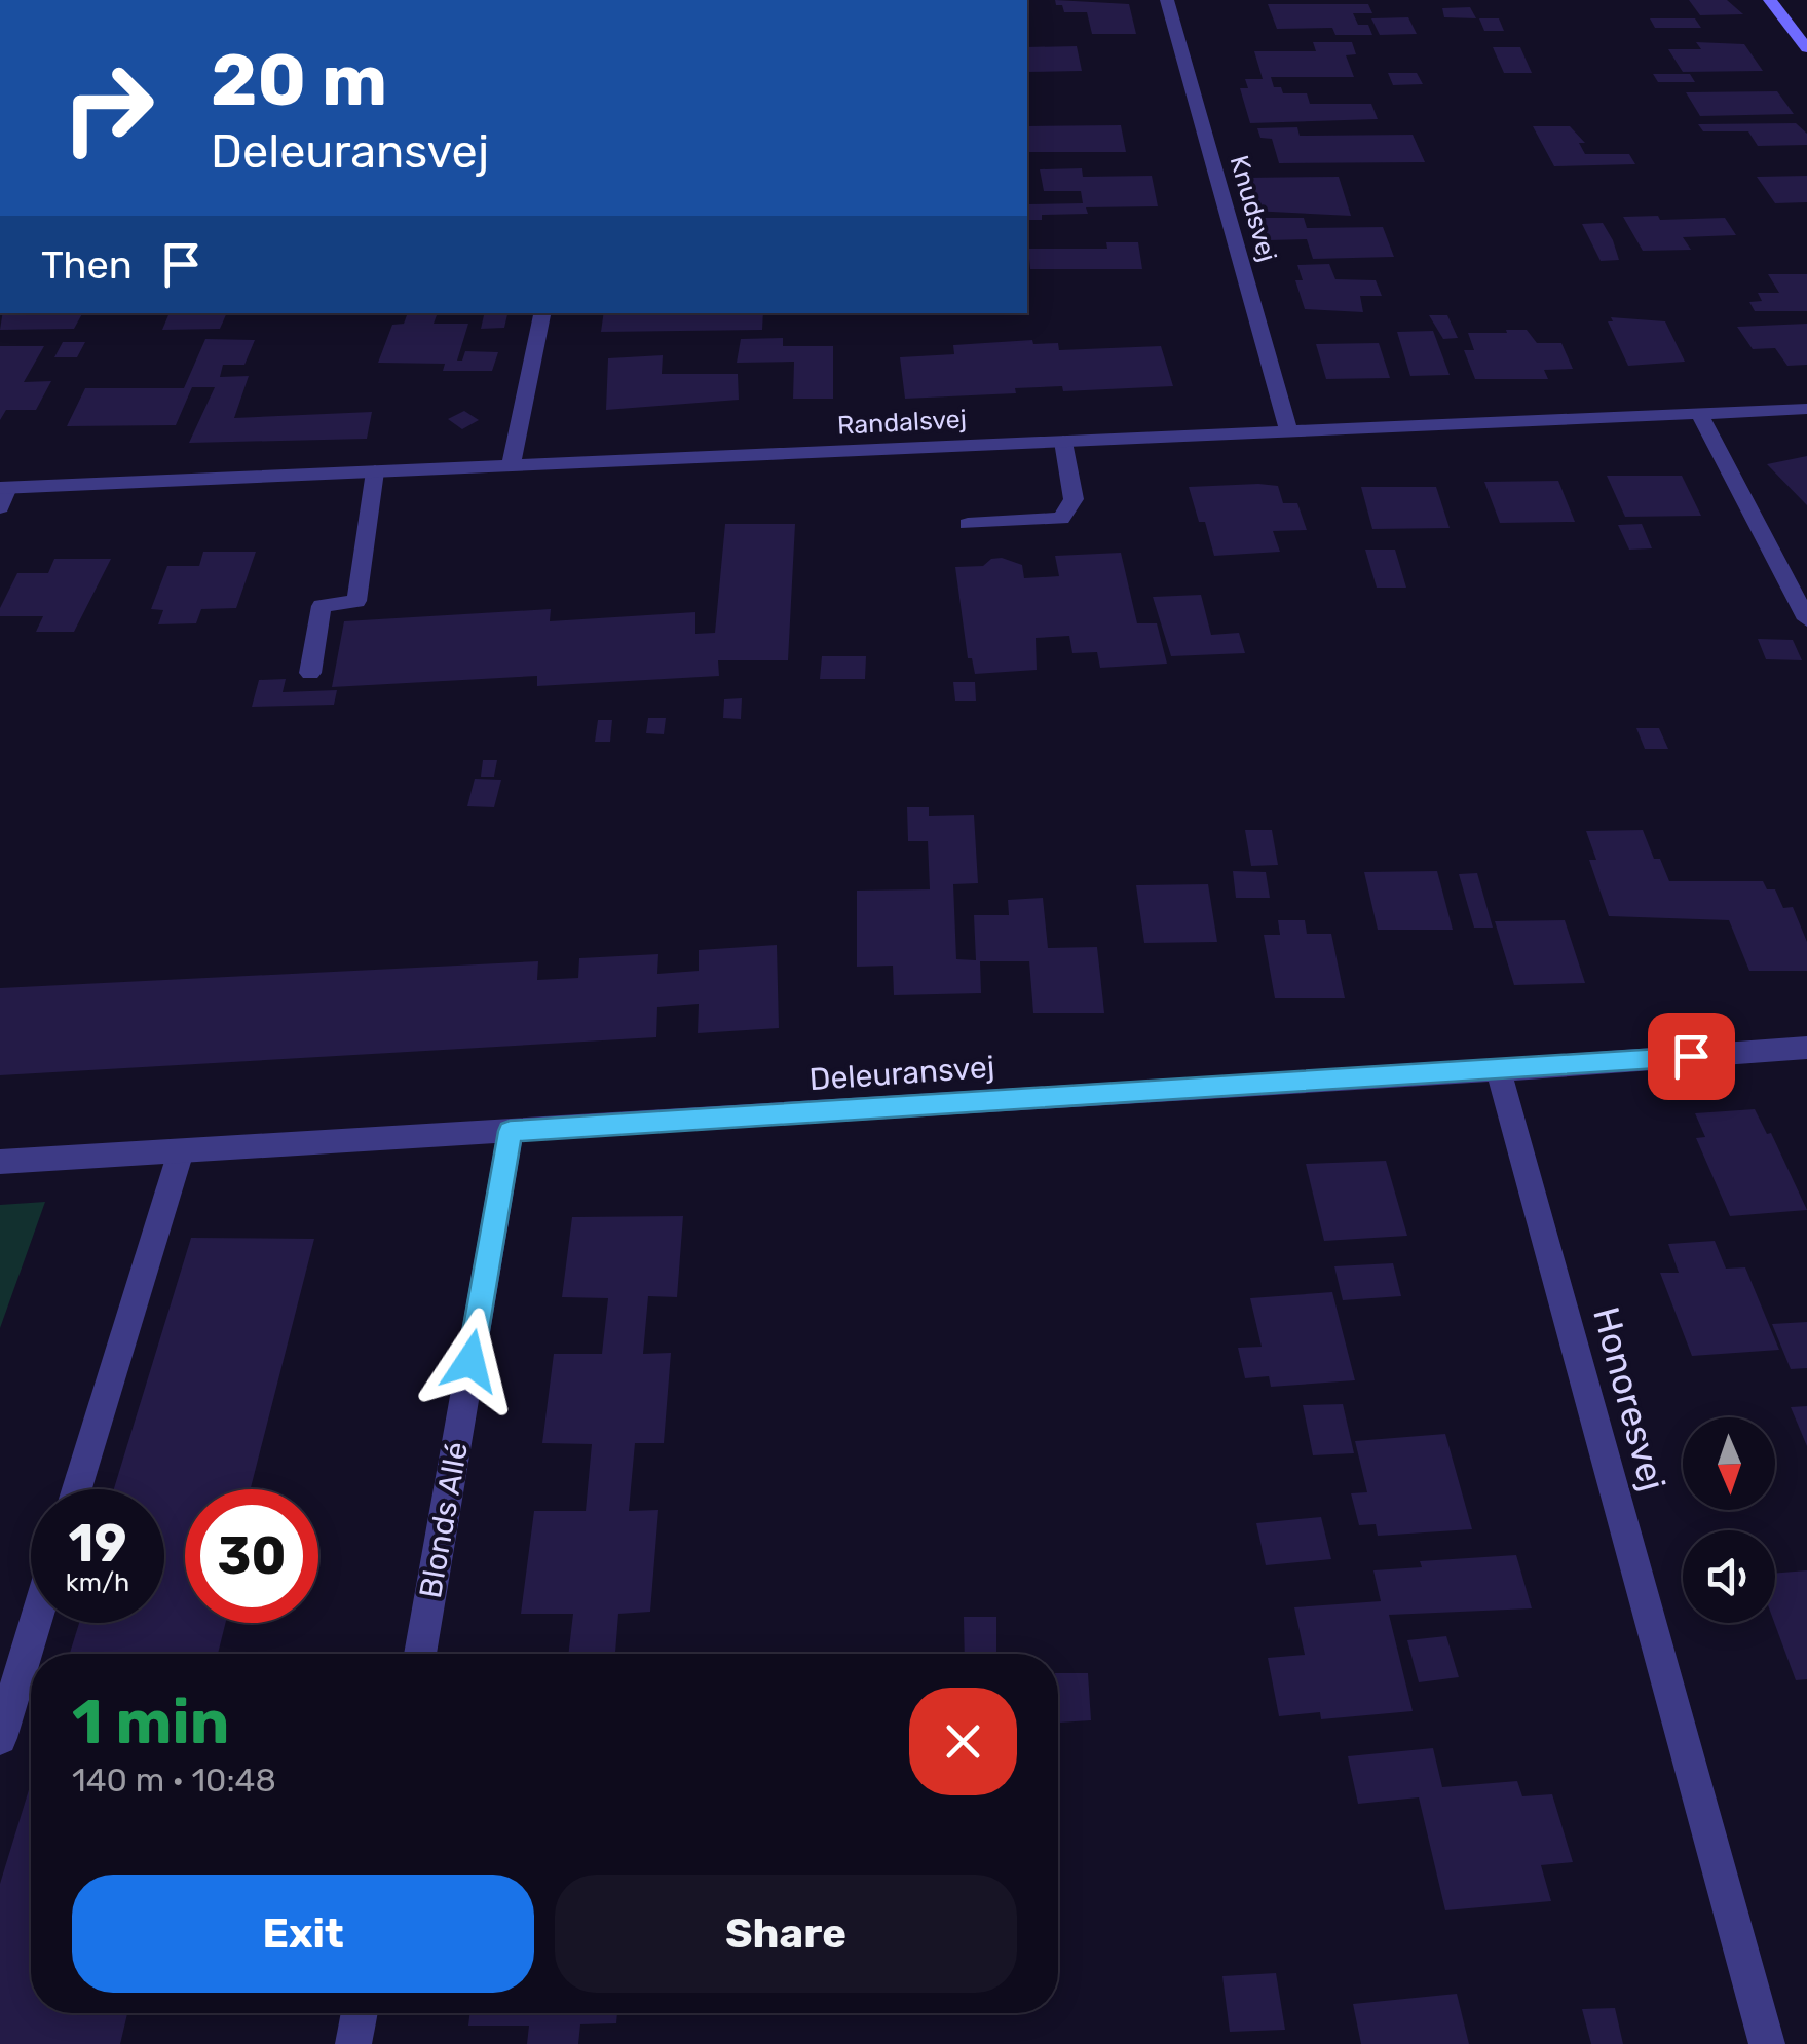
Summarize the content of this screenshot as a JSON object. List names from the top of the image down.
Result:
{
  "streets": {
    "street": [
      "Knudsvej",
      "Randalsvej",
      "Deleuransvej",
      "Honoresvej",
      "Blonds Allé"
    ]
  },
  "crossings": [
    ["Knudsvej", "Randalsvej"],
    ["Deleuransvej", "Honoresvej"],
    ["Deleuransvej", "Blonds Allé"]
  ],
  "north": "bottom",
  "page": {
    "turn": ["20 m", "Deleuransvej"],
    "then": "Then",
    "speed": "19 km/h",
    "limit": "30",
    "heading": ["1 min", "140 m · 10:48"],
    "buttons": ["Exit", "Share"]
  }
}
